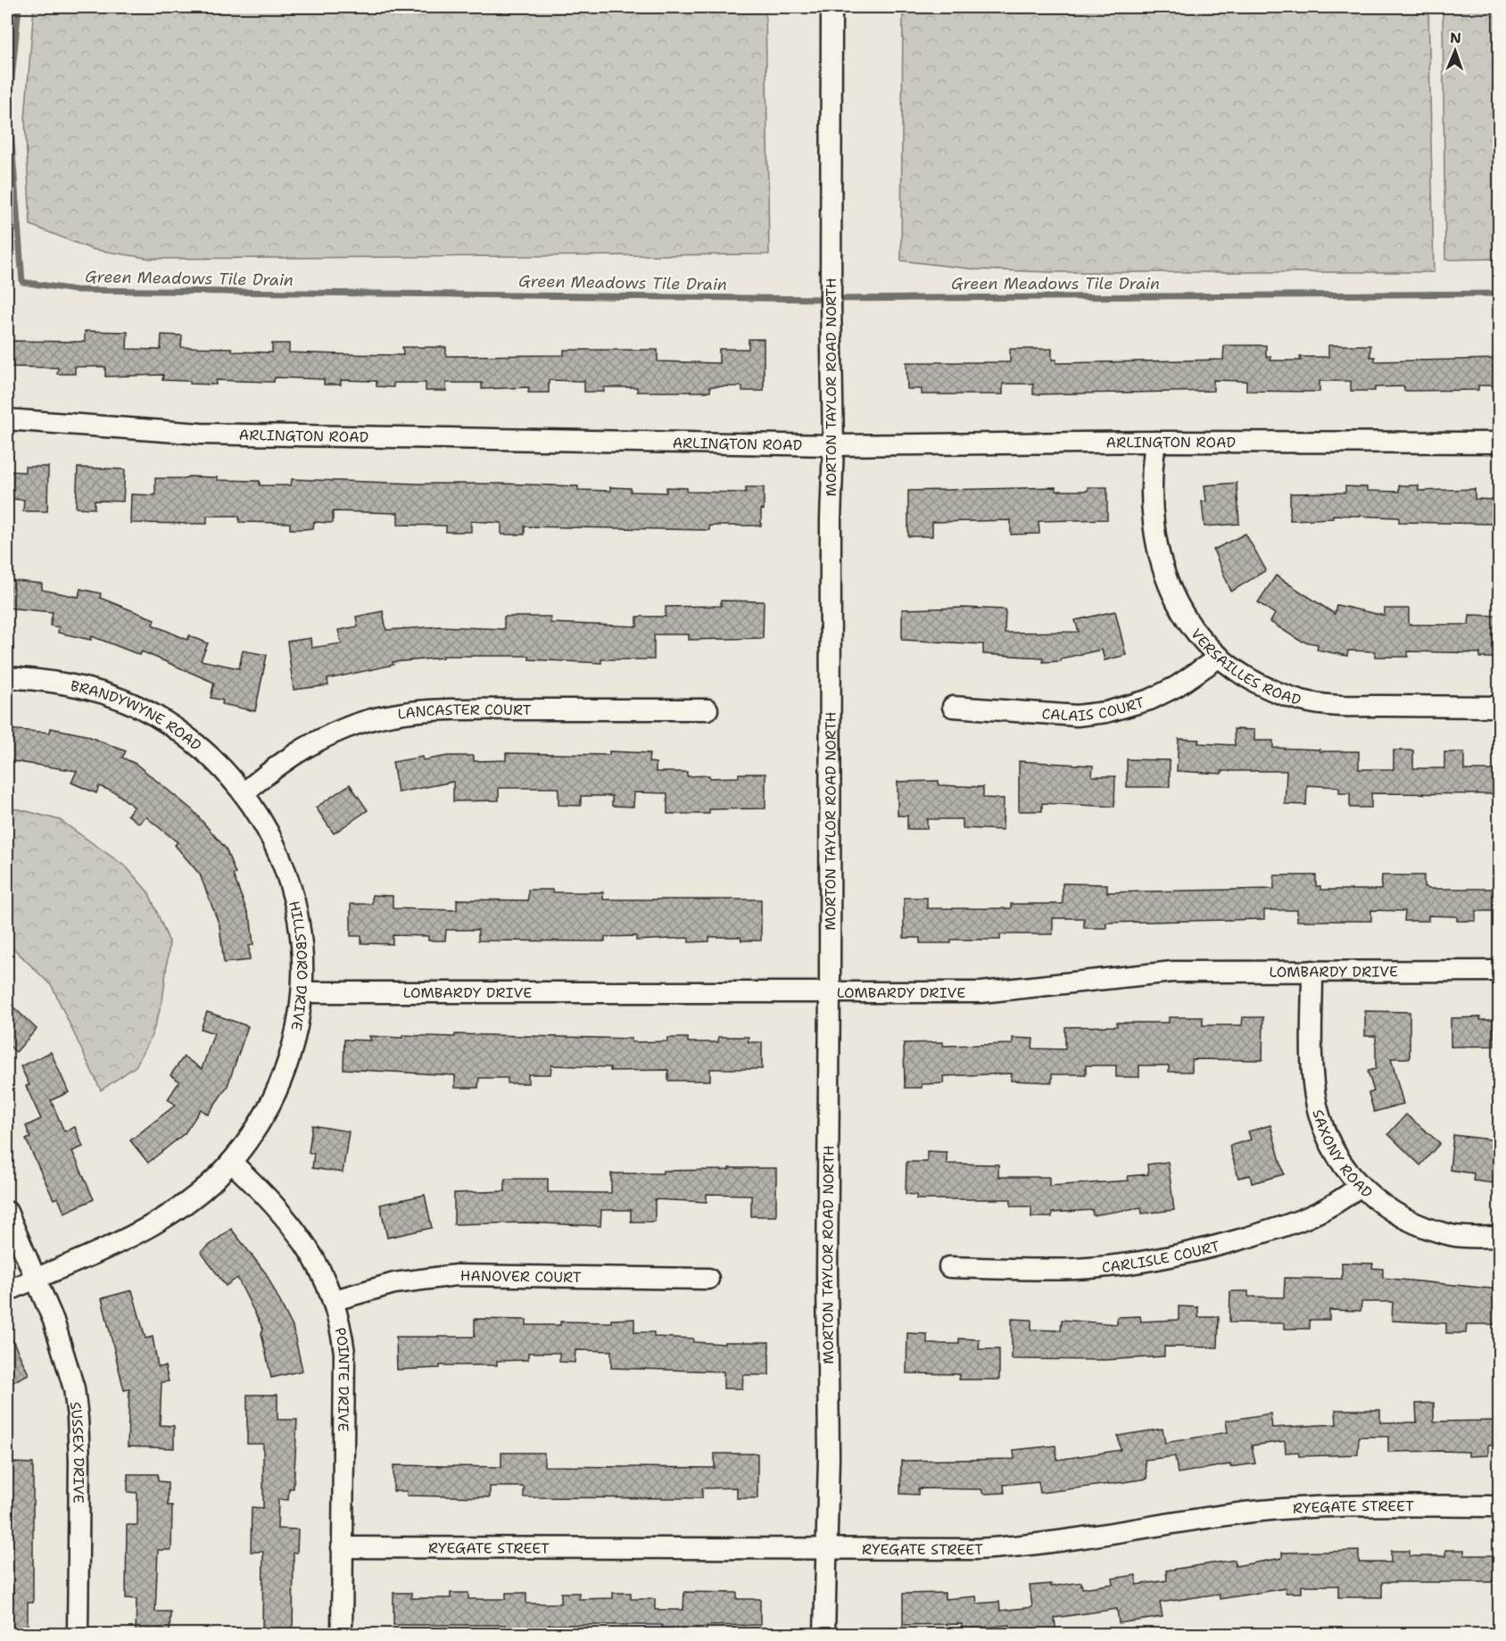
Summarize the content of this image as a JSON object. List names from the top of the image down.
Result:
{
  "streets": {
    "street": [
      "MORTON TAYLOR ROAD NORTH",
      "ARLINGTON ROAD",
      "VERSAILLES ROAD",
      "CALAIS COURT",
      "LANCASTER COURT",
      "BRANDYWYNE ROAD",
      "HILLSBORO DRIVE",
      "LOMBARDY DRIVE",
      "SAXONY ROAD",
      "CARLISLE COURT",
      "HANOVER COURT",
      "POINTE DRIVE",
      "SUSSEX DRIVE",
      "RYEGATE STREET"
    ]
  },
  "crossings": [
    ["MORTON TAYLOR ROAD NORTH", "ARLINGTON ROAD"],
    ["MORTON TAYLOR ROAD NORTH", "LOMBARDY DRIVE"],
    ["MORTON TAYLOR ROAD NORTH", "RYEGATE STREET"],
    ["ARLINGTON ROAD", "VERSAILLES ROAD"],
    ["VERSAILLES ROAD", "CALAIS COURT"],
    ["LANCASTER COURT", "BRANDYWYNE ROAD"],
    ["LANCASTER COURT", "HILLSBORO DRIVE"],
    ["BRANDYWYNE ROAD", "HILLSBORO DRIVE"],
    ["HILLSBORO DRIVE", "LOMBARDY DRIVE"],
    ["HILLSBORO DRIVE", "POINTE DRIVE"],
    ["HILLSBORO DRIVE", "SUSSEX DRIVE"],
    ["LOMBARDY DRIVE", "SAXONY ROAD"],
    ["SAXONY ROAD", "CARLISLE COURT"],
    ["HANOVER COURT", "POINTE DRIVE"],
    ["POINTE DRIVE", "RYEGATE STREET"]
  ],
  "water": ["Green Meadows Tile Drain"],
  "north": "top"
}
